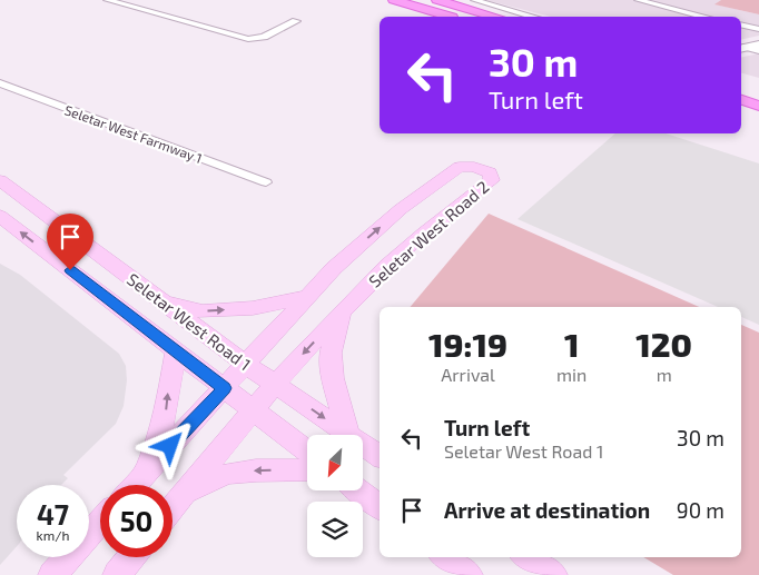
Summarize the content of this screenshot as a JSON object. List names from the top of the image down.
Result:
{
  "streets": {
    "main road": ["Seletar West Road 2", "Seletar West Road 1"],
    "street": ["Seletar West Farmway 1"]
  },
  "crossings": [
    ["Seletar West Road 2", "Seletar West Road 1"]
  ],
  "north": "bottom left",
  "page": {
    "turn": ["30 m", "Turn left"],
    "eta": [
      "19:19",
      "Arrival",
      "1",
      "min",
      "120",
      "m"
    ],
    "list": [
      {
        "name": "Turn left",
        "note": "Seletar West Road 1",
        "value": "30 m"
      },
      {
        "name": "Arrive at destination",
        "value": "90 m"
      }
    ],
    "speed": "47 km/h",
    "limit": "50"
  }
}
